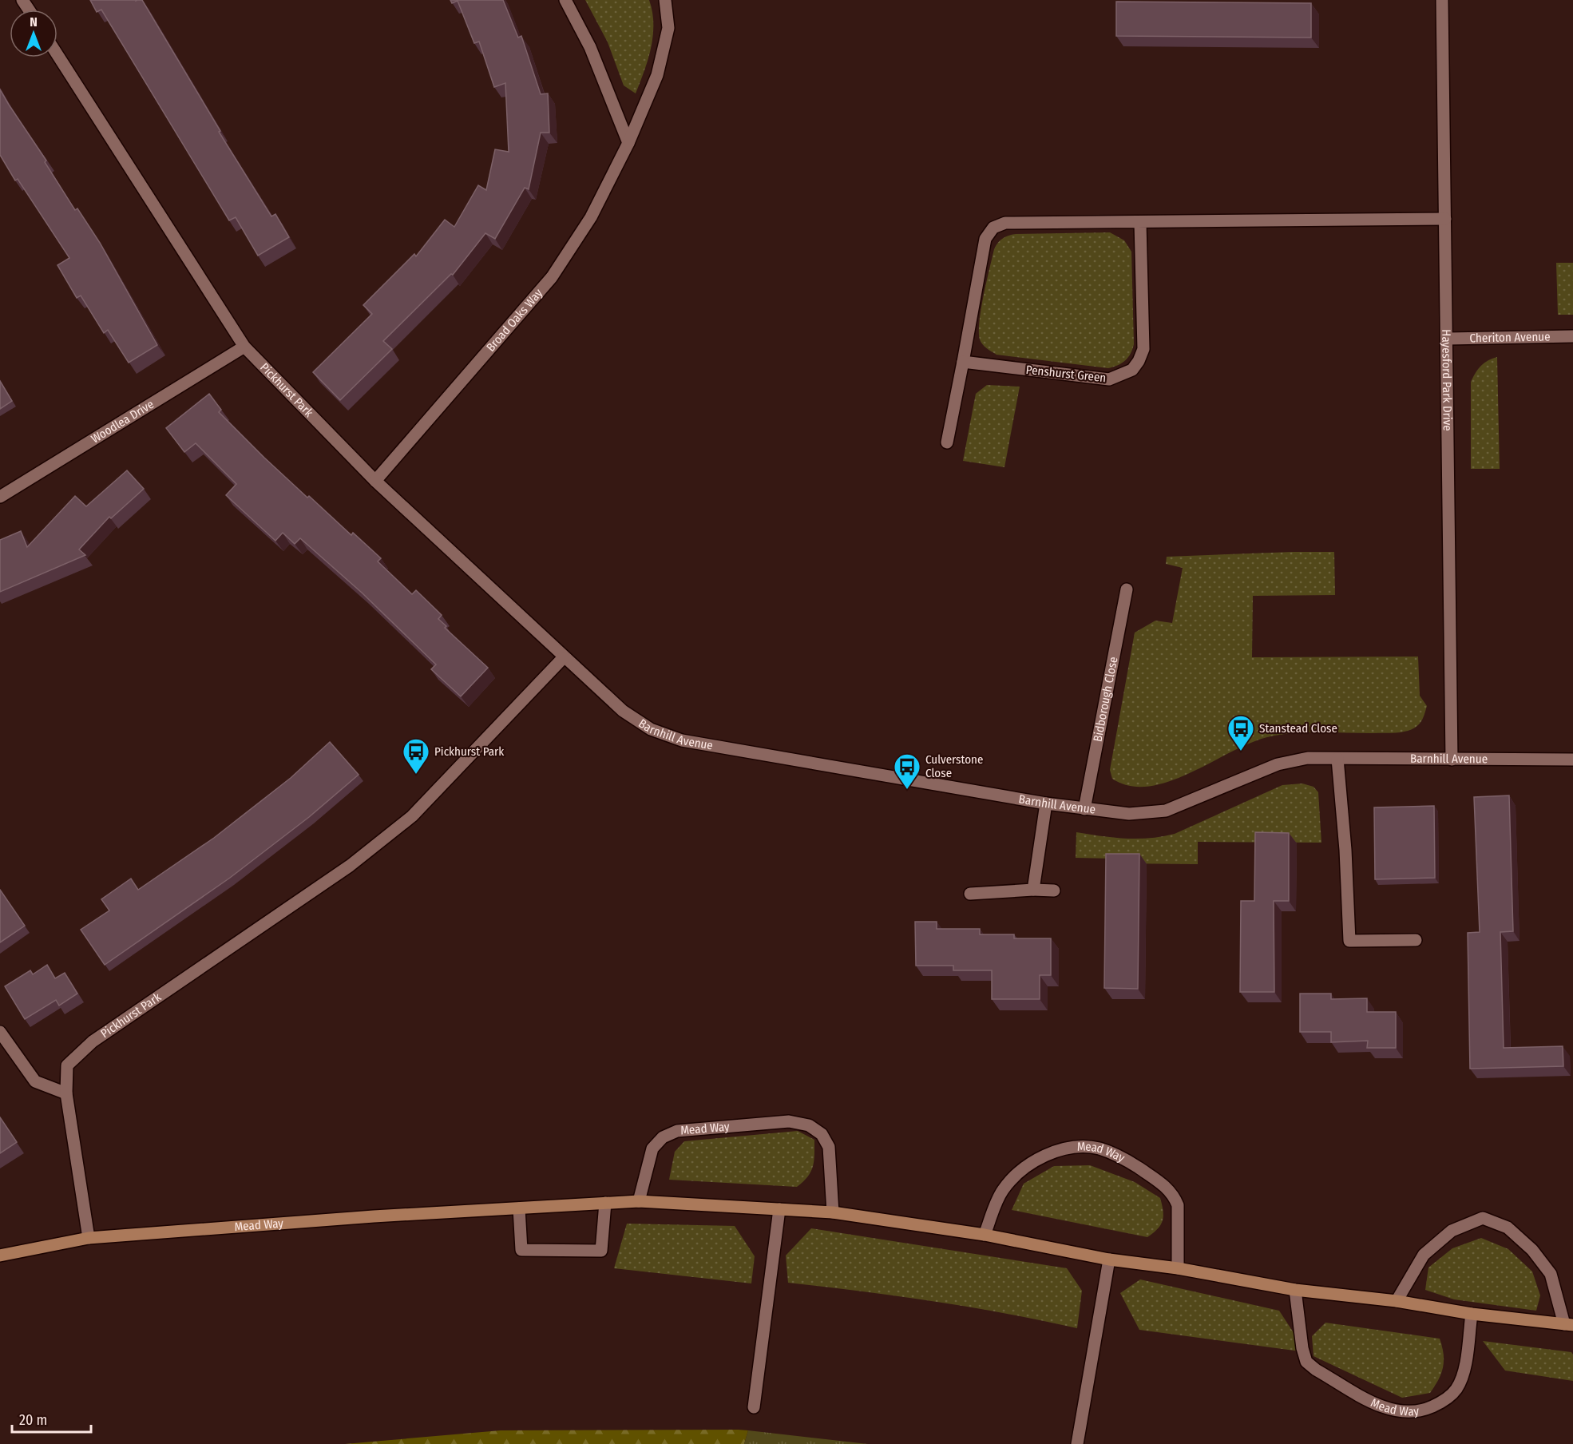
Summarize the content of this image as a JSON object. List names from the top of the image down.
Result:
{
  "streets": {
    "street": [
      "Broad Oaks Way",
      "Cheriton Avenue",
      "Penshurst Green",
      "Hayesford Park Drive",
      "Pickhurst Park",
      "Woodlea Drive",
      "Bidborough Close",
      "Barnhill Avenue",
      "Mead Way"
    ]
  },
  "crossings": [
    ["Broad Oaks Way", "Pickhurst Park"],
    ["Cheriton Avenue", "Hayesford Park Drive"],
    ["Hayesford Park Drive", "Barnhill Avenue"],
    ["Pickhurst Park", "Woodlea Drive"],
    ["Pickhurst Park", "Barnhill Avenue"],
    ["Pickhurst Park", "Mead Way"],
    ["Bidborough Close", "Barnhill Avenue"]
  ],
  "places": {
    "bus stop": ["Stanstead Close", "Pickhurst Park", "Culverstone Close"]
  },
  "scale_bar": "20 m",
  "north": "top"
}
